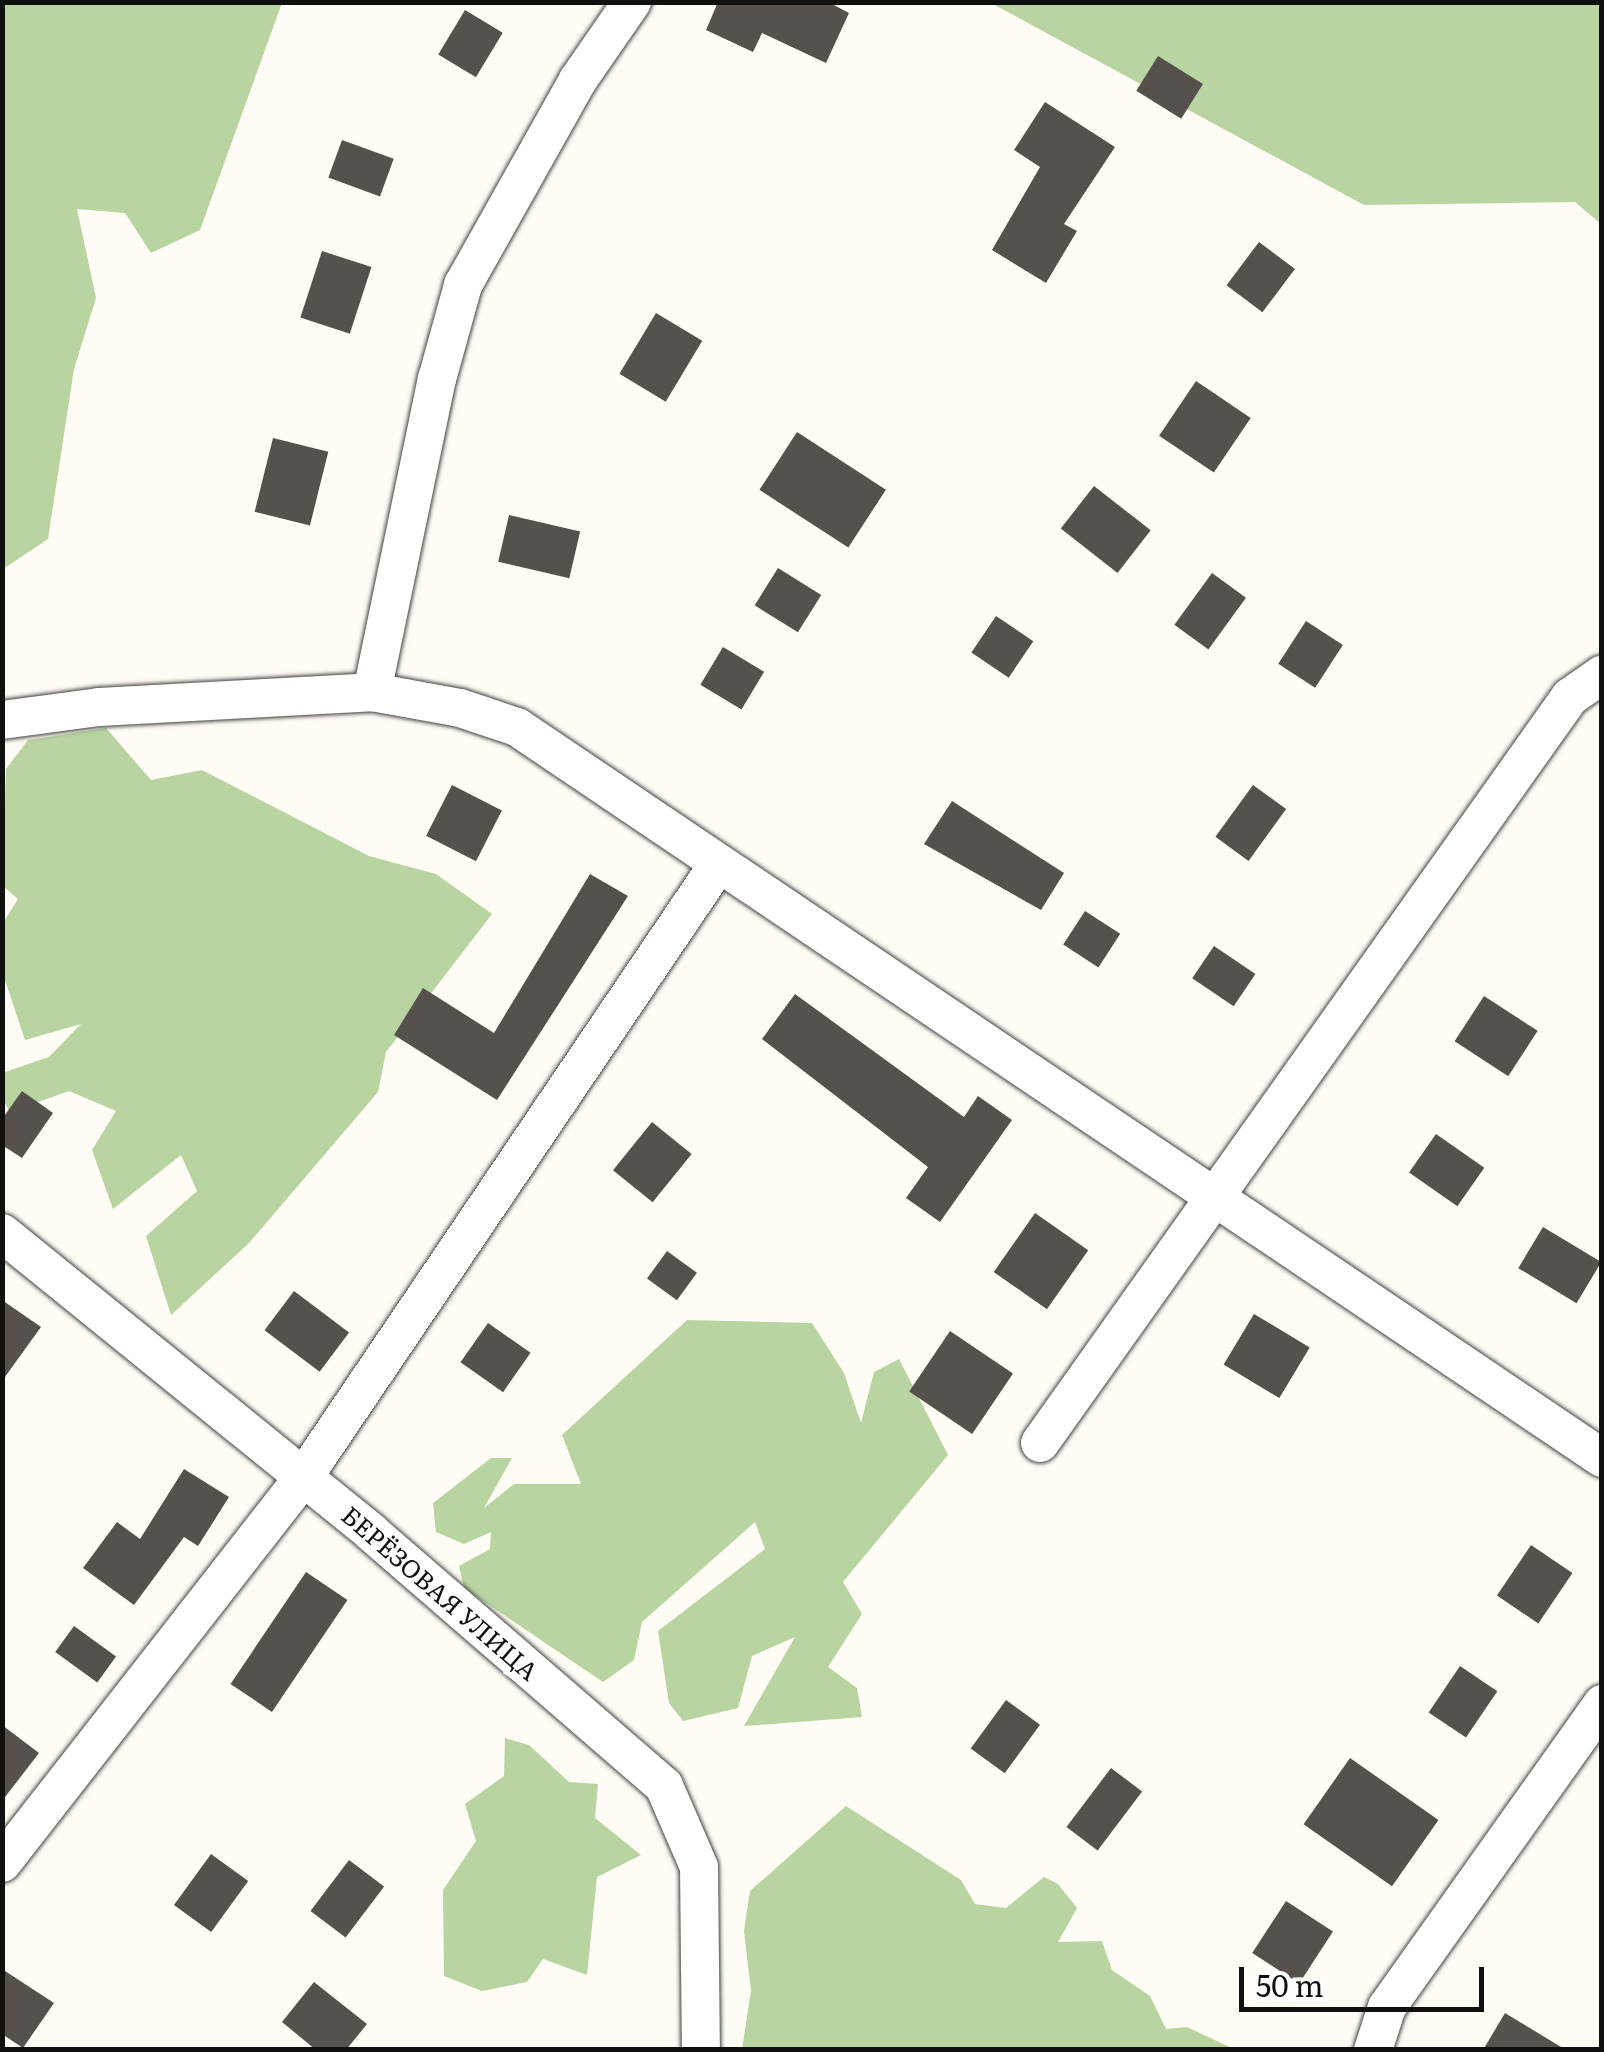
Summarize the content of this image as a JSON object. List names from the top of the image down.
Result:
{
  "streets": {
    "street": ["БЕРЁЗОВАЯ УЛИЦА"]
  },
  "scale_bar": "50 m"
}
